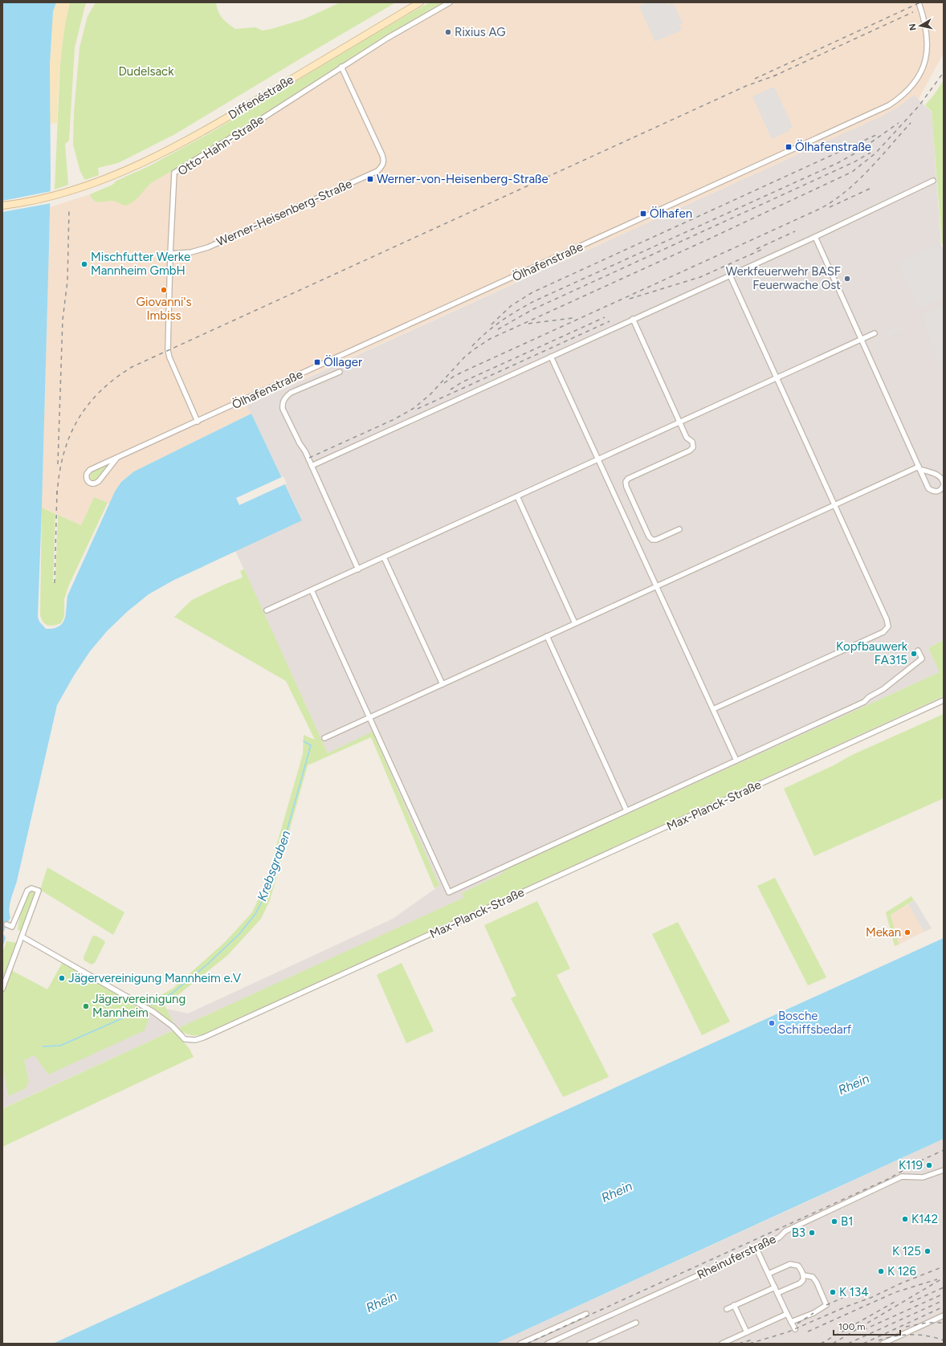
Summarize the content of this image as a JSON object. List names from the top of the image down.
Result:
{
  "streets": {
    "main road": ["Diffenéstraße"],
    "street": [
      "Otto-Hahn-Straße",
      "Werner-Heisenberg-Straße",
      "Ölhafenstraße",
      "Max-Planck-Straße",
      "Rheinuferstraße"
    ]
  },
  "crossings": [
    ["Otto-Hahn-Straße", "Werner-Heisenberg-Straße"],
    ["Otto-Hahn-Straße", "Ölhafenstraße"]
  ],
  "water": ["Krebsgraben", "Rhein"],
  "parks": ["Dudelsack"],
  "places": {
    "other": [
      "Rixius AG",
      "Mischfutter Werke Mannheim GmbH",
      "Werkfeuerwehr BASF Feuerwache Ost",
      "Giovanni's Imbiss",
      "Kopfbauwerk FA315",
      "Mekan",
      "Jägervereinigung Mannheim e.V",
      "Jägervereinigung Mannheim",
      "Bosche Schiffsbedarf",
      "K119",
      "K142",
      "B1",
      "B3",
      "K 125",
      "K 126",
      "K 134"
    ],
    "transit": [
      "Ölhafenstraße",
      "Werner-von-Heisenberg-Straße",
      "Ölhafen",
      "Öllager"
    ]
  },
  "scale_bar": "100 m",
  "north": "left"
}
